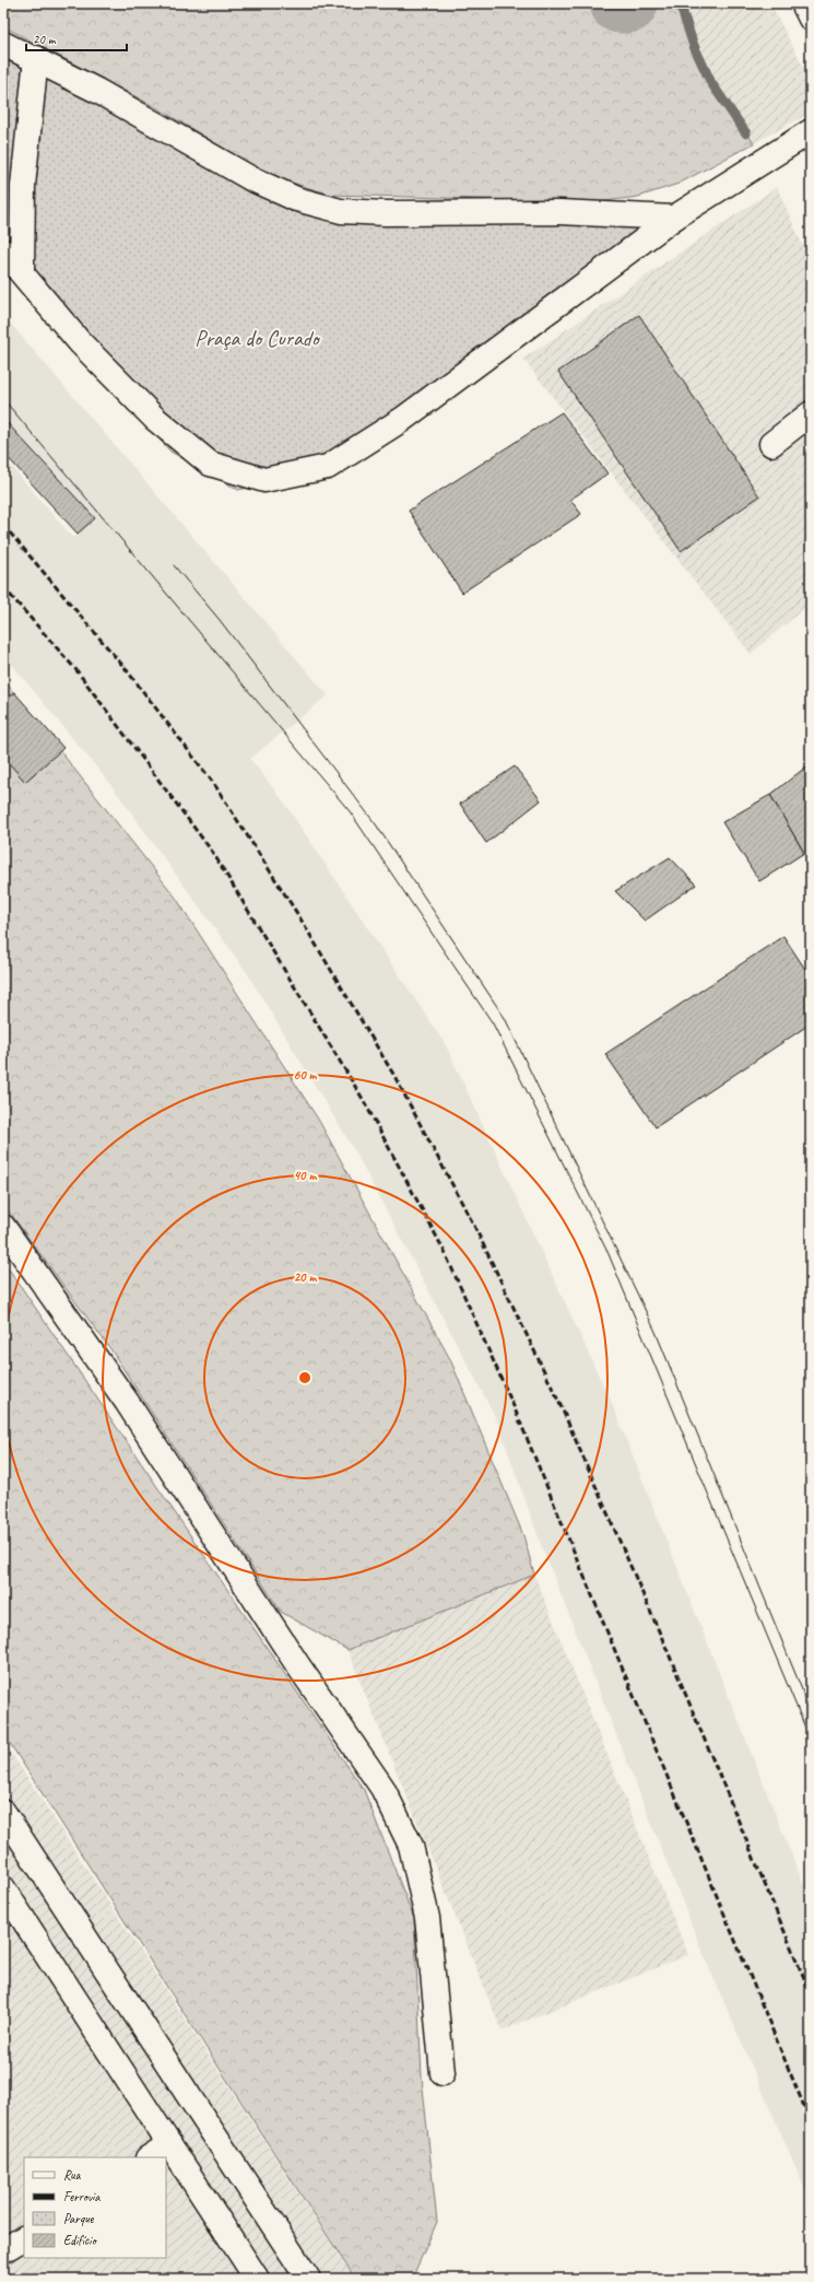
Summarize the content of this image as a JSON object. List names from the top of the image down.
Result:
{
  "parks": ["Praça do Curado"],
  "legend": [
    "Rua",
    "Ferrovia",
    "Parque",
    "Edifício"
  ],
  "scale_bar": "20 m",
  "rings": ["60 m", "40 m", "20 m"]
}
